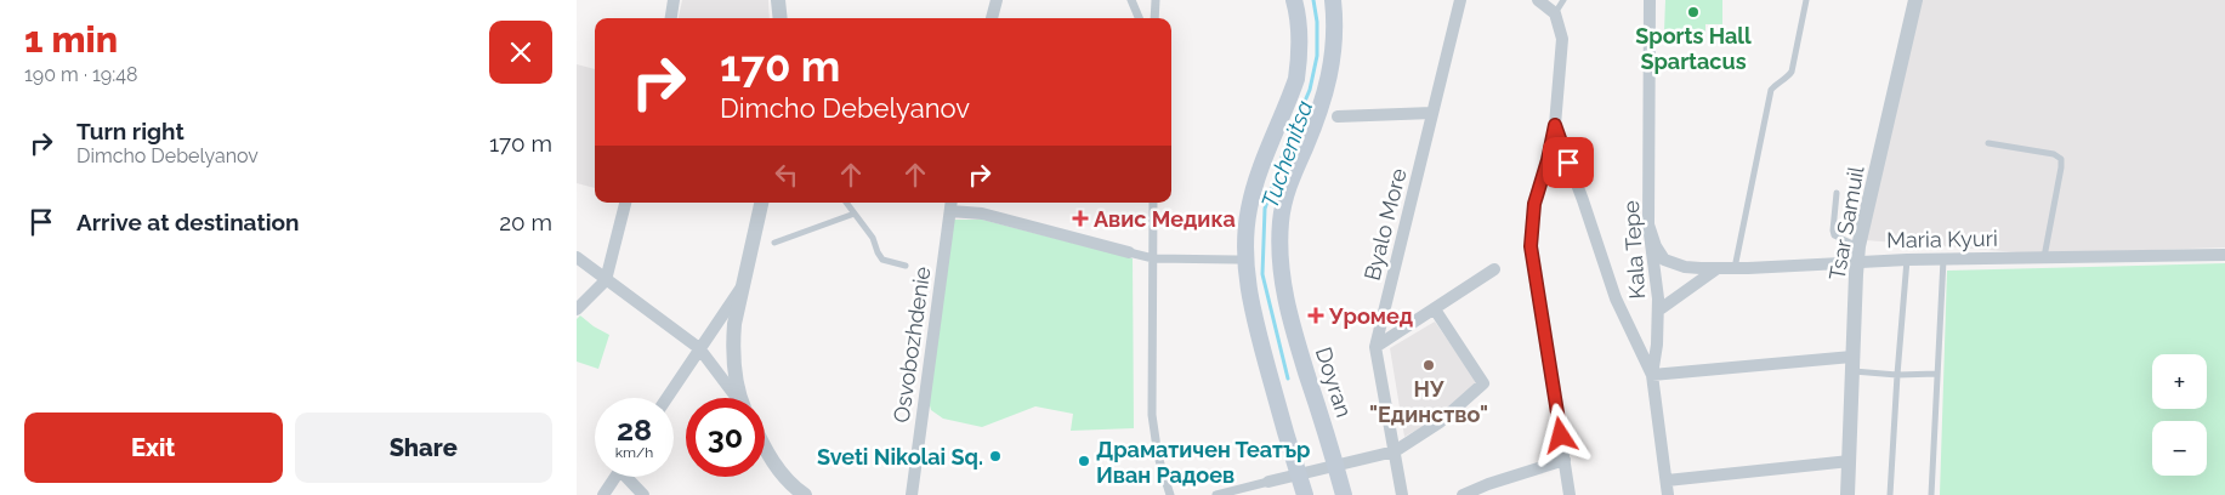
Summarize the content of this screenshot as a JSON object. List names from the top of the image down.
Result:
{
  "streets": {
    "main road": ["Doyran"],
    "street": [
      "Tsar Samuil",
      "Byalo More",
      "Maria Kyuri",
      "Kala Tepe",
      "Osvobozhdenie"
    ]
  },
  "crossings": [
    ["Tsar Samuil", "Maria Kyuri"],
    ["Maria Kyuri", "Kala Tepe"]
  ],
  "water": ["Tuchenitsa"],
  "places": {
    "other": [
      "Sports Hall Spartacus",
      "НУ \"Единство\"",
      "Sveti Nikolai Sq.",
      "Драматичен Театър Иван Радоев"
    ],
    "health": ["Авис Медика", "Уромед"]
  },
  "page": {
    "heading": ["1 min", "190 m · 19:48"],
    "turn": ["170 m", "Dimcho Debelyanov"],
    "list": [
      {
        "name": "Turn right",
        "note": "Dimcho Debelyanov",
        "value": "170 m"
      },
      {
        "name": "Arrive at destination",
        "value": "20 m"
      }
    ],
    "map_buttons": ["+", "−"],
    "speed": "28 km/h",
    "limit": "30",
    "buttons": ["Exit", "Share"]
  }
}
